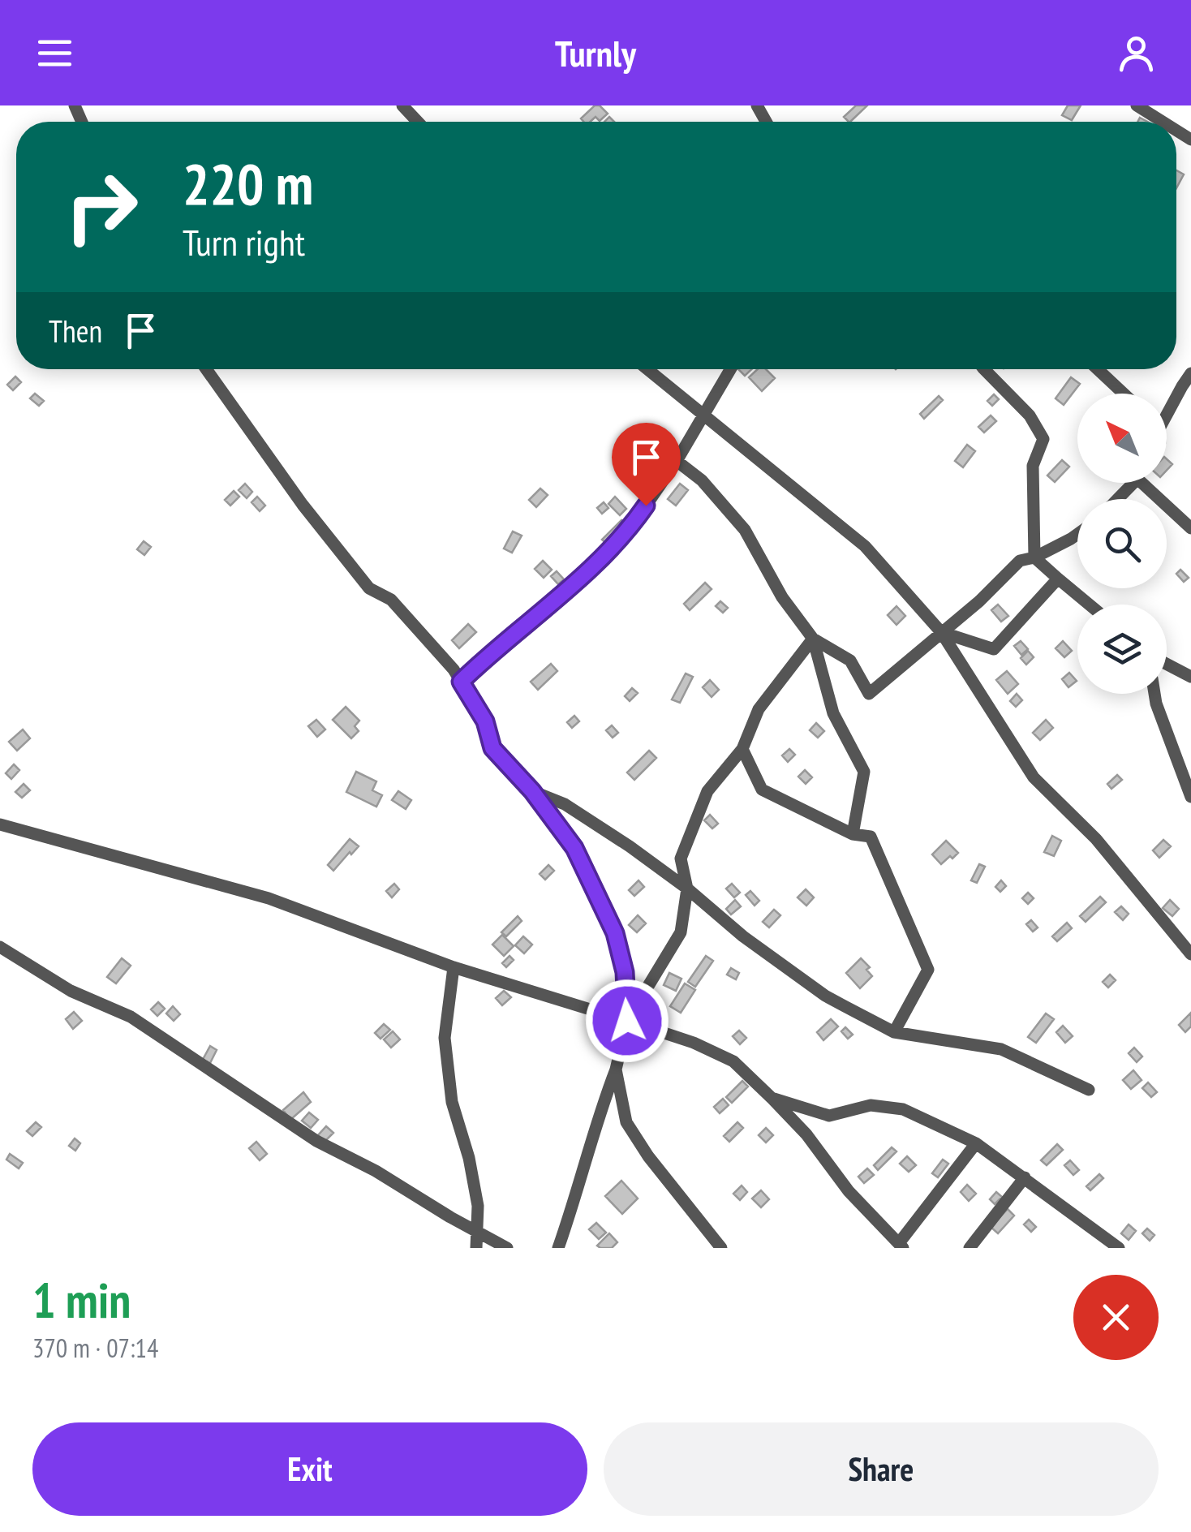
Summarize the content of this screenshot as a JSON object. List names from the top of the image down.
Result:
{
  "north": "top left",
  "page": {
    "header": "Turnly",
    "turn": ["220 m", "Turn right"],
    "then": "Then",
    "heading": ["1 min", "370 m · 07:14"],
    "buttons": ["Exit", "Share"]
  }
}
